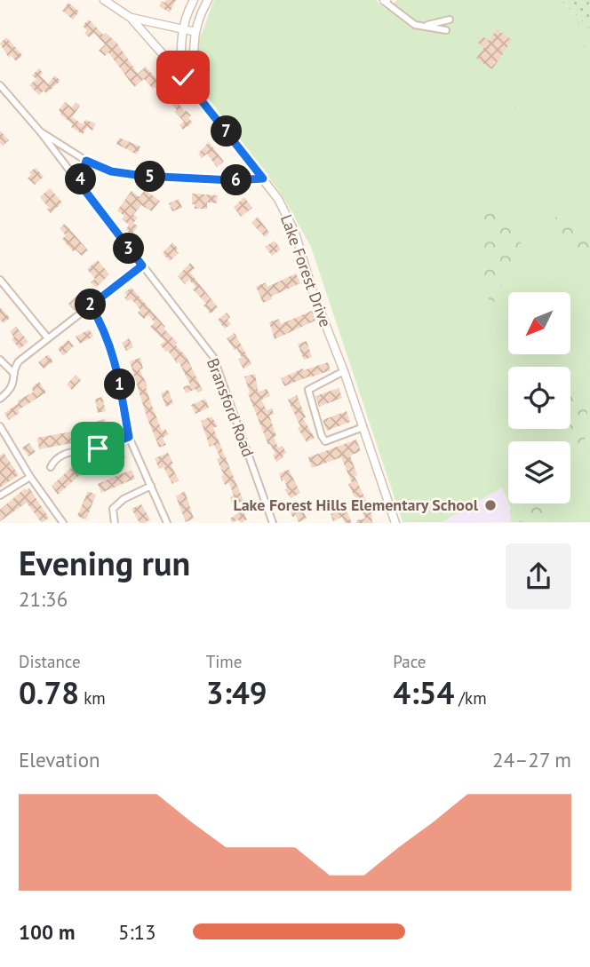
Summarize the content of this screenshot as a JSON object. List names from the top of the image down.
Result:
{
  "streets": {
    "street": ["Lake Forest Drive", "Bransford Road"]
  },
  "places": ["Lake Forest Hills Elementary School"],
  "north": "bottom left",
  "page": {
    "pins": [
      "7",
      "5",
      "4",
      "6",
      "3",
      "2",
      "1"
    ],
    "heading": ["Evening run", "21:36"],
    "stats": [
      ["Distance", "0.78 km"],
      ["Time", "3:49"],
      ["Pace", "4:54 /km"]
    ],
    "chart": ["Elevation", "24–27 m"],
    "list": [
      {
        "name": "100 m",
        "note": "5:13"
      }
    ]
  }
}
